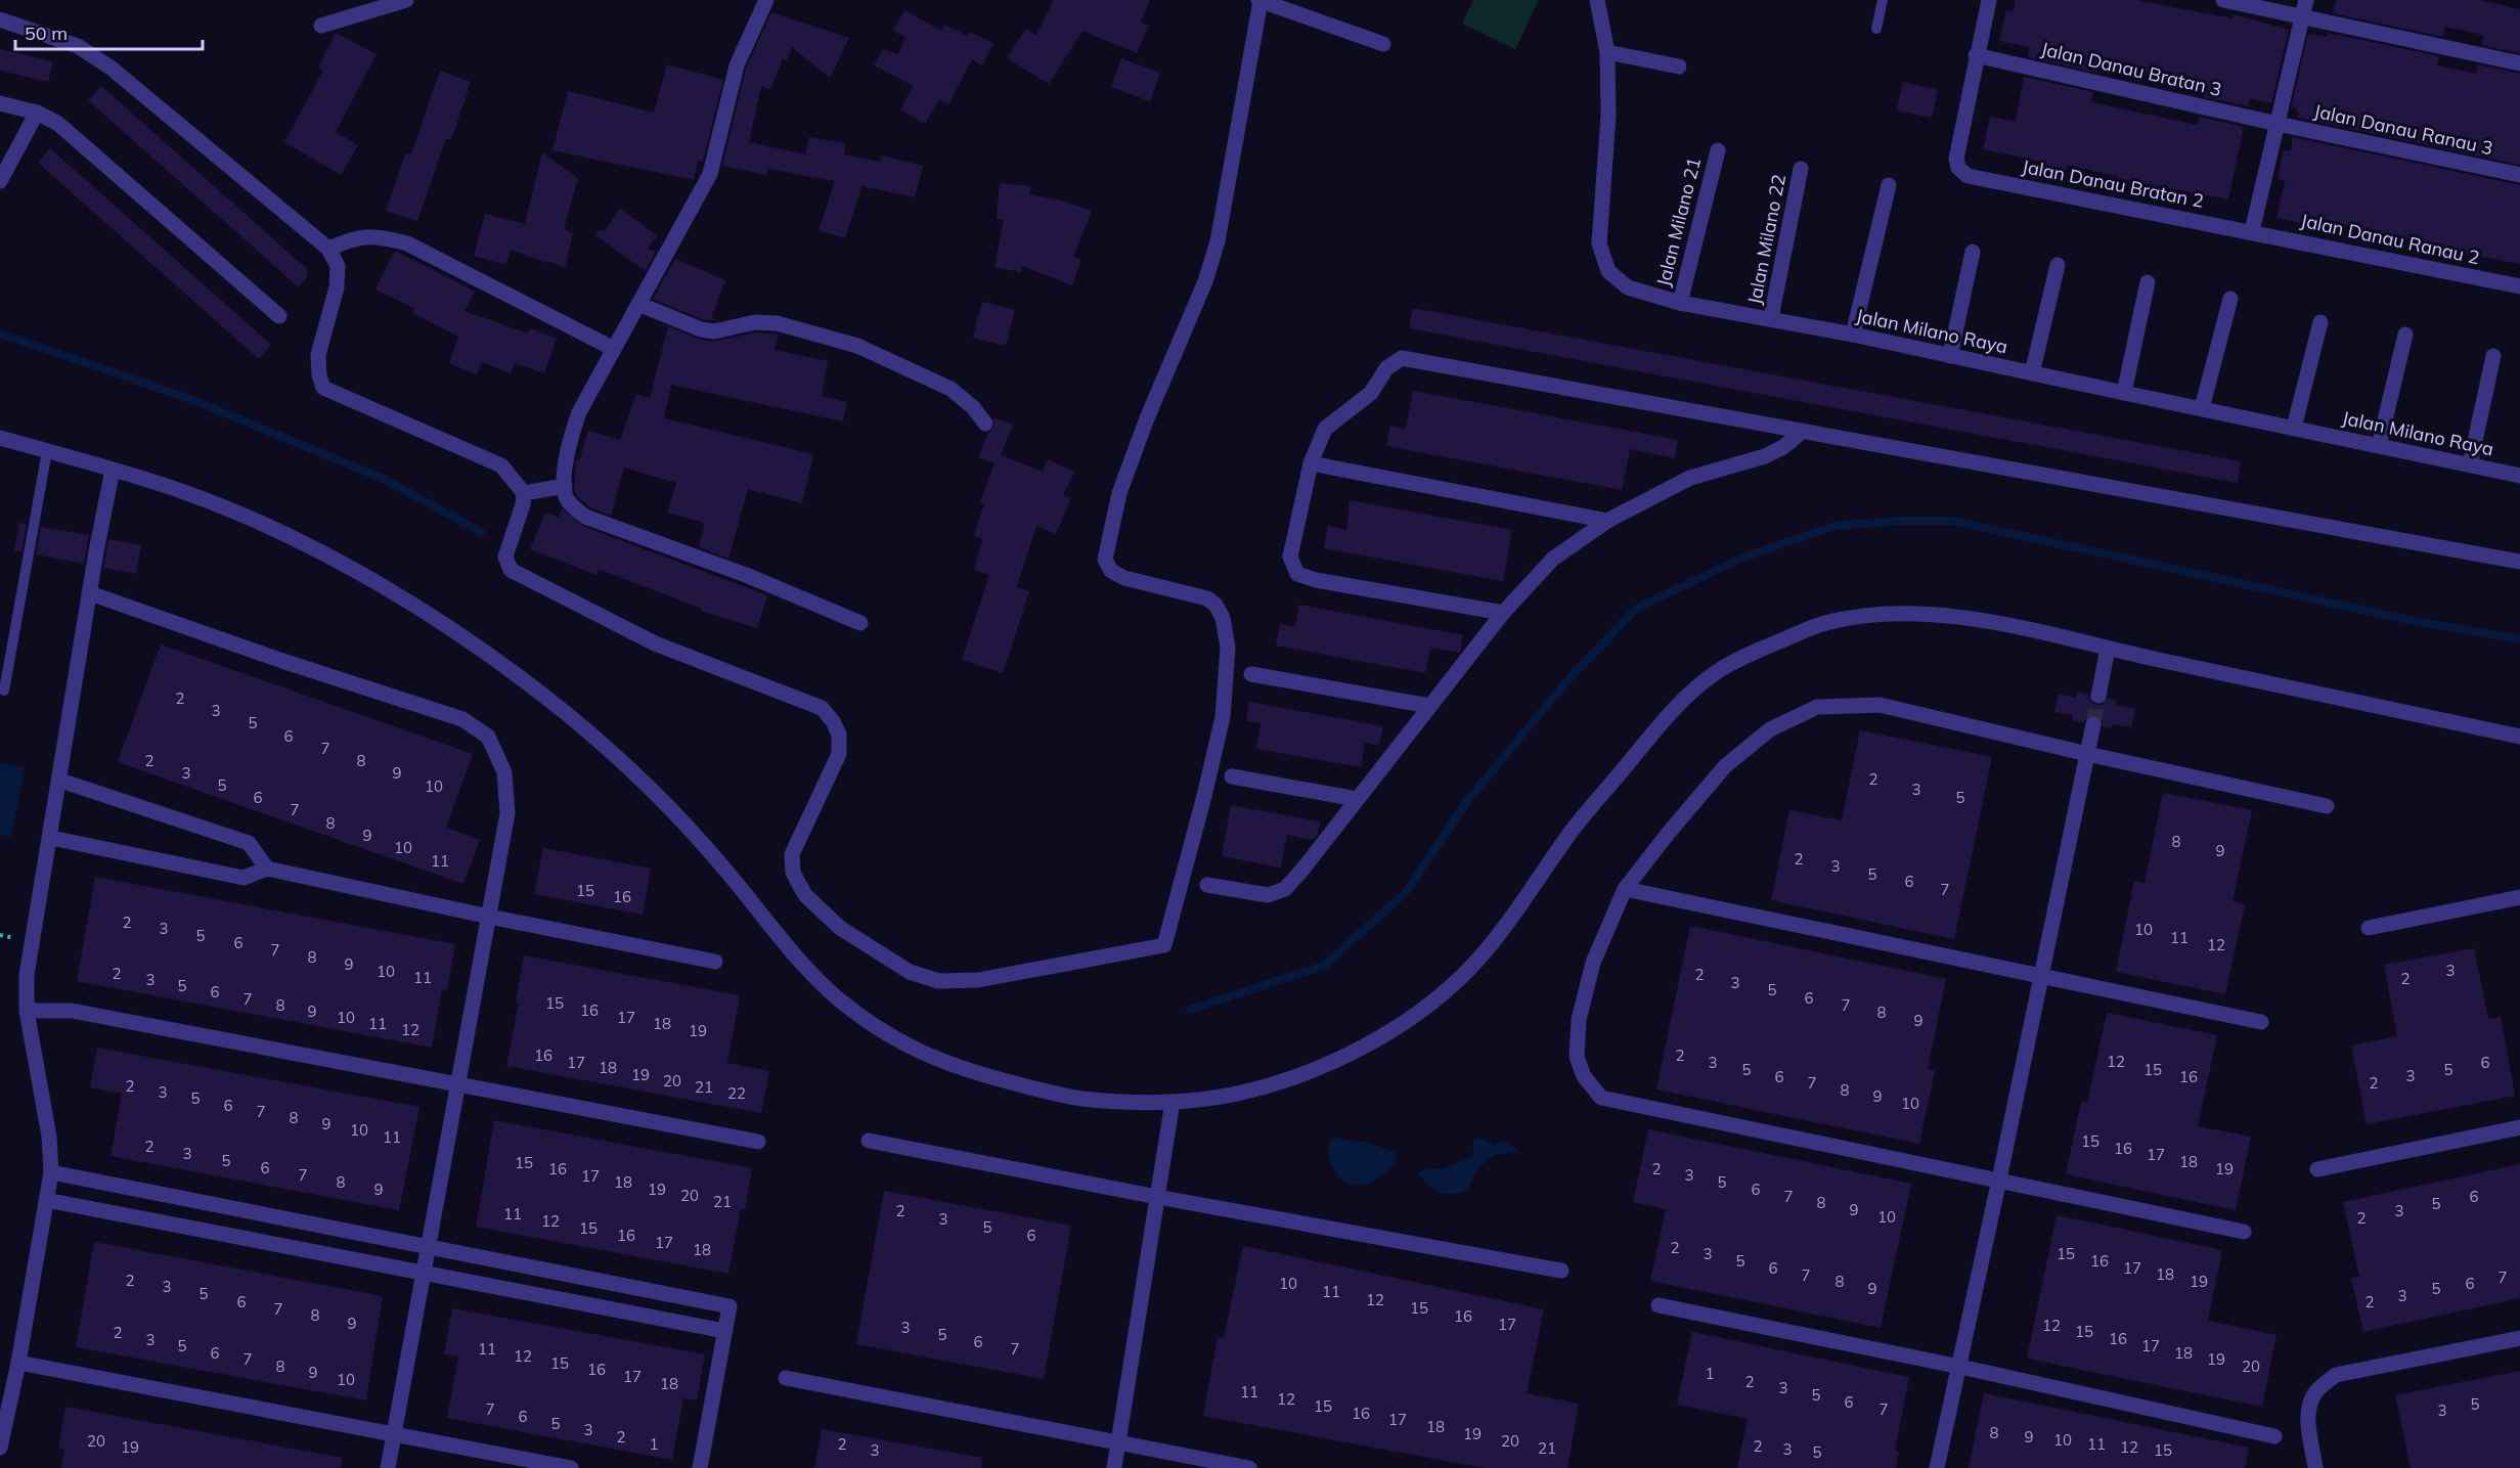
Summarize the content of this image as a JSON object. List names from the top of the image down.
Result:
{
  "streets": {
    "street": [
      "Jalan Danau Bratan 3",
      "Jalan Danau Ranau 3",
      "Jalan Danau Bratan 2",
      "Jalan Milano 21",
      "Jalan Milano 22",
      "Jalan Danau Ranau 2",
      "Jalan Milano Raya"
    ]
  },
  "crossings": [
    ["Jalan Danau Bratan 3", "Jalan Danau Ranau 3"],
    ["Jalan Danau Bratan 3", "Jalan Danau Bratan 2"],
    ["Jalan Danau Bratan 2", "Jalan Danau Ranau 2"],
    ["Jalan Milano 21", "Jalan Milano Raya"],
    ["Jalan Milano 22", "Jalan Milano Raya"]
  ],
  "house_numbers": [
    "2",
    "3",
    "5",
    "6",
    "7",
    "2",
    "8",
    "3",
    "9",
    "2",
    "5",
    "10",
    "3",
    "6",
    "5",
    "7",
    "8",
    "9",
    "8",
    "10",
    "9",
    "2",
    "11",
    "3",
    "5",
    "6",
    "7",
    "15",
    "16",
    "2",
    "3",
    "10",
    "5",
    "11",
    "6",
    "12",
    "7",
    "8",
    "9",
    "3",
    "10",
    "2",
    "2",
    "11",
    "2",
    "3",
    "3",
    "5",
    "5",
    "6",
    "6",
    "7",
    "15",
    "8",
    "7",
    "16",
    "9",
    "8",
    "10",
    "17",
    "9",
    "11",
    "18",
    "12",
    "19",
    "16",
    "2",
    "12",
    "17",
    "3",
    "6",
    "18",
    "5",
    "15",
    "5",
    "19",
    "3",
    "6",
    "16",
    "20",
    "7",
    "2",
    "2",
    "21",
    "8",
    "3",
    "22",
    "9",
    "5",
    "10",
    "6",
    "7",
    "8",
    "9",
    "10",
    "11",
    "15",
    "2",
    "16",
    "3",
    "17",
    "5",
    "18",
    "15",
    "6",
    "16",
    "2",
    "19",
    "7",
    "3",
    "17",
    "8",
    "18",
    "5",
    "9",
    "19",
    "6",
    "20",
    "7",
    "6",
    "21",
    "8",
    "5",
    "9",
    "2",
    "3",
    "11",
    "10",
    "2",
    "3",
    "12",
    "5",
    "15",
    "16",
    "6",
    "17",
    "2",
    "18",
    "3",
    "15",
    "5",
    "16",
    "6",
    "17",
    "18",
    "7",
    "7",
    "2",
    "8",
    "19",
    "10",
    "6",
    "3",
    "9",
    "5",
    "11",
    "5",
    "3",
    "12",
    "6",
    "2",
    "15",
    "7",
    "8",
    "16",
    "9",
    "17",
    "12",
    "3",
    "15",
    "2",
    "5",
    "16",
    "3",
    "6",
    "5",
    "17",
    "11",
    "7",
    "6",
    "18",
    "12",
    "7",
    "19",
    "15",
    "8",
    "20",
    "16",
    "9",
    "1",
    "17",
    "10",
    "2",
    "18",
    "3",
    "11",
    "5",
    "12",
    "6",
    "5",
    "15",
    "7",
    "7",
    "3",
    "16",
    "6",
    "17",
    "5",
    "18",
    "3",
    "8",
    "19",
    "2",
    "9",
    "10",
    "20",
    "20",
    "1",
    "2",
    "11",
    "2",
    "19",
    "12",
    "21",
    "3",
    "3",
    "15",
    "5"
  ],
  "scale_bar": "50 m"
}
